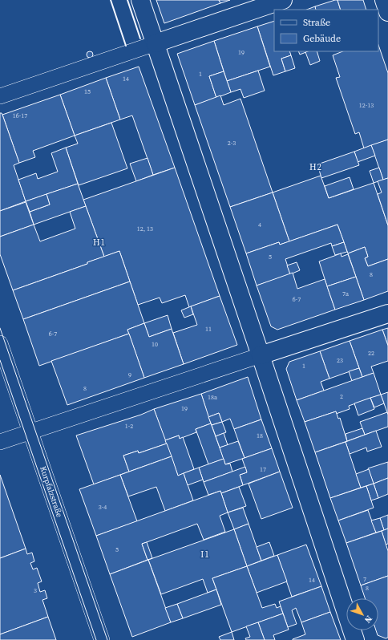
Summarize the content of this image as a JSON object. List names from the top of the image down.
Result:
{
  "streets": {
    "street": ["Kurpfalzstraße"]
  },
  "districts": ["H2", "H1", "I1"],
  "house_numbers": [
    "19",
    "1",
    "14",
    "15",
    "12-13",
    "16-17",
    "2-3",
    "4",
    "12, 13",
    "5",
    "8",
    "7a",
    "6-7",
    "11",
    "6-7",
    "10",
    "22",
    "23",
    "1",
    "9",
    "8",
    "2",
    "18a",
    "19",
    "1-2",
    "18",
    "17",
    "3-4",
    "5",
    "7",
    "14",
    "8",
    "3"
  ],
  "legend": ["Straße", "Gebäude"],
  "north": "bottom right"
}
